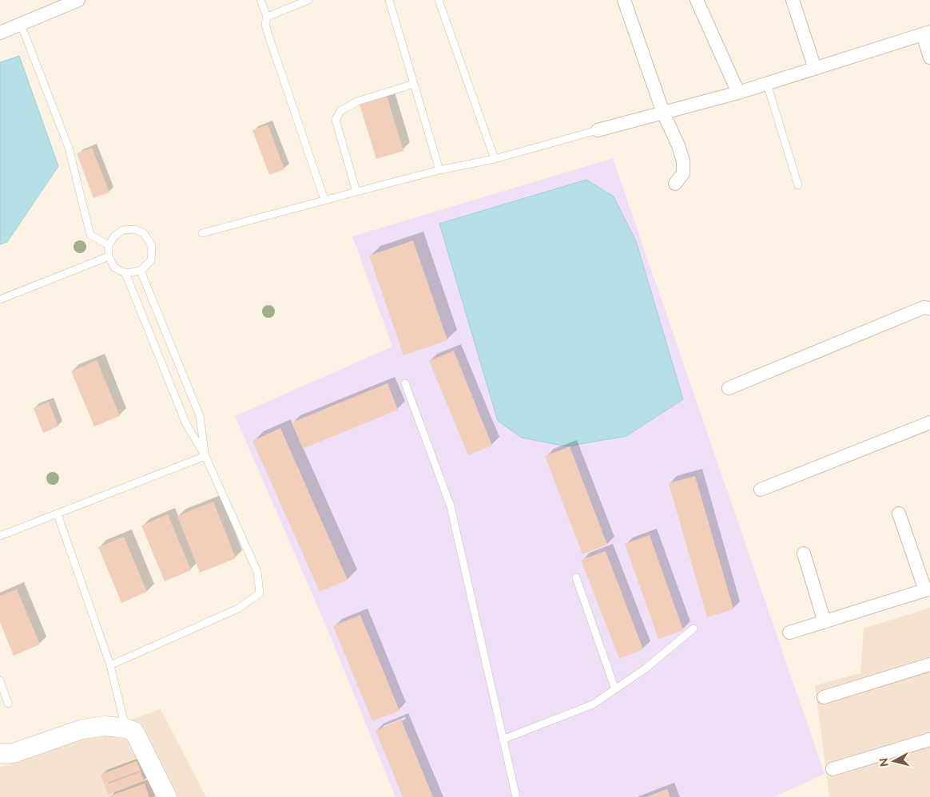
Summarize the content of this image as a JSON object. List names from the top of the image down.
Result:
{
  "north": "left"
}
